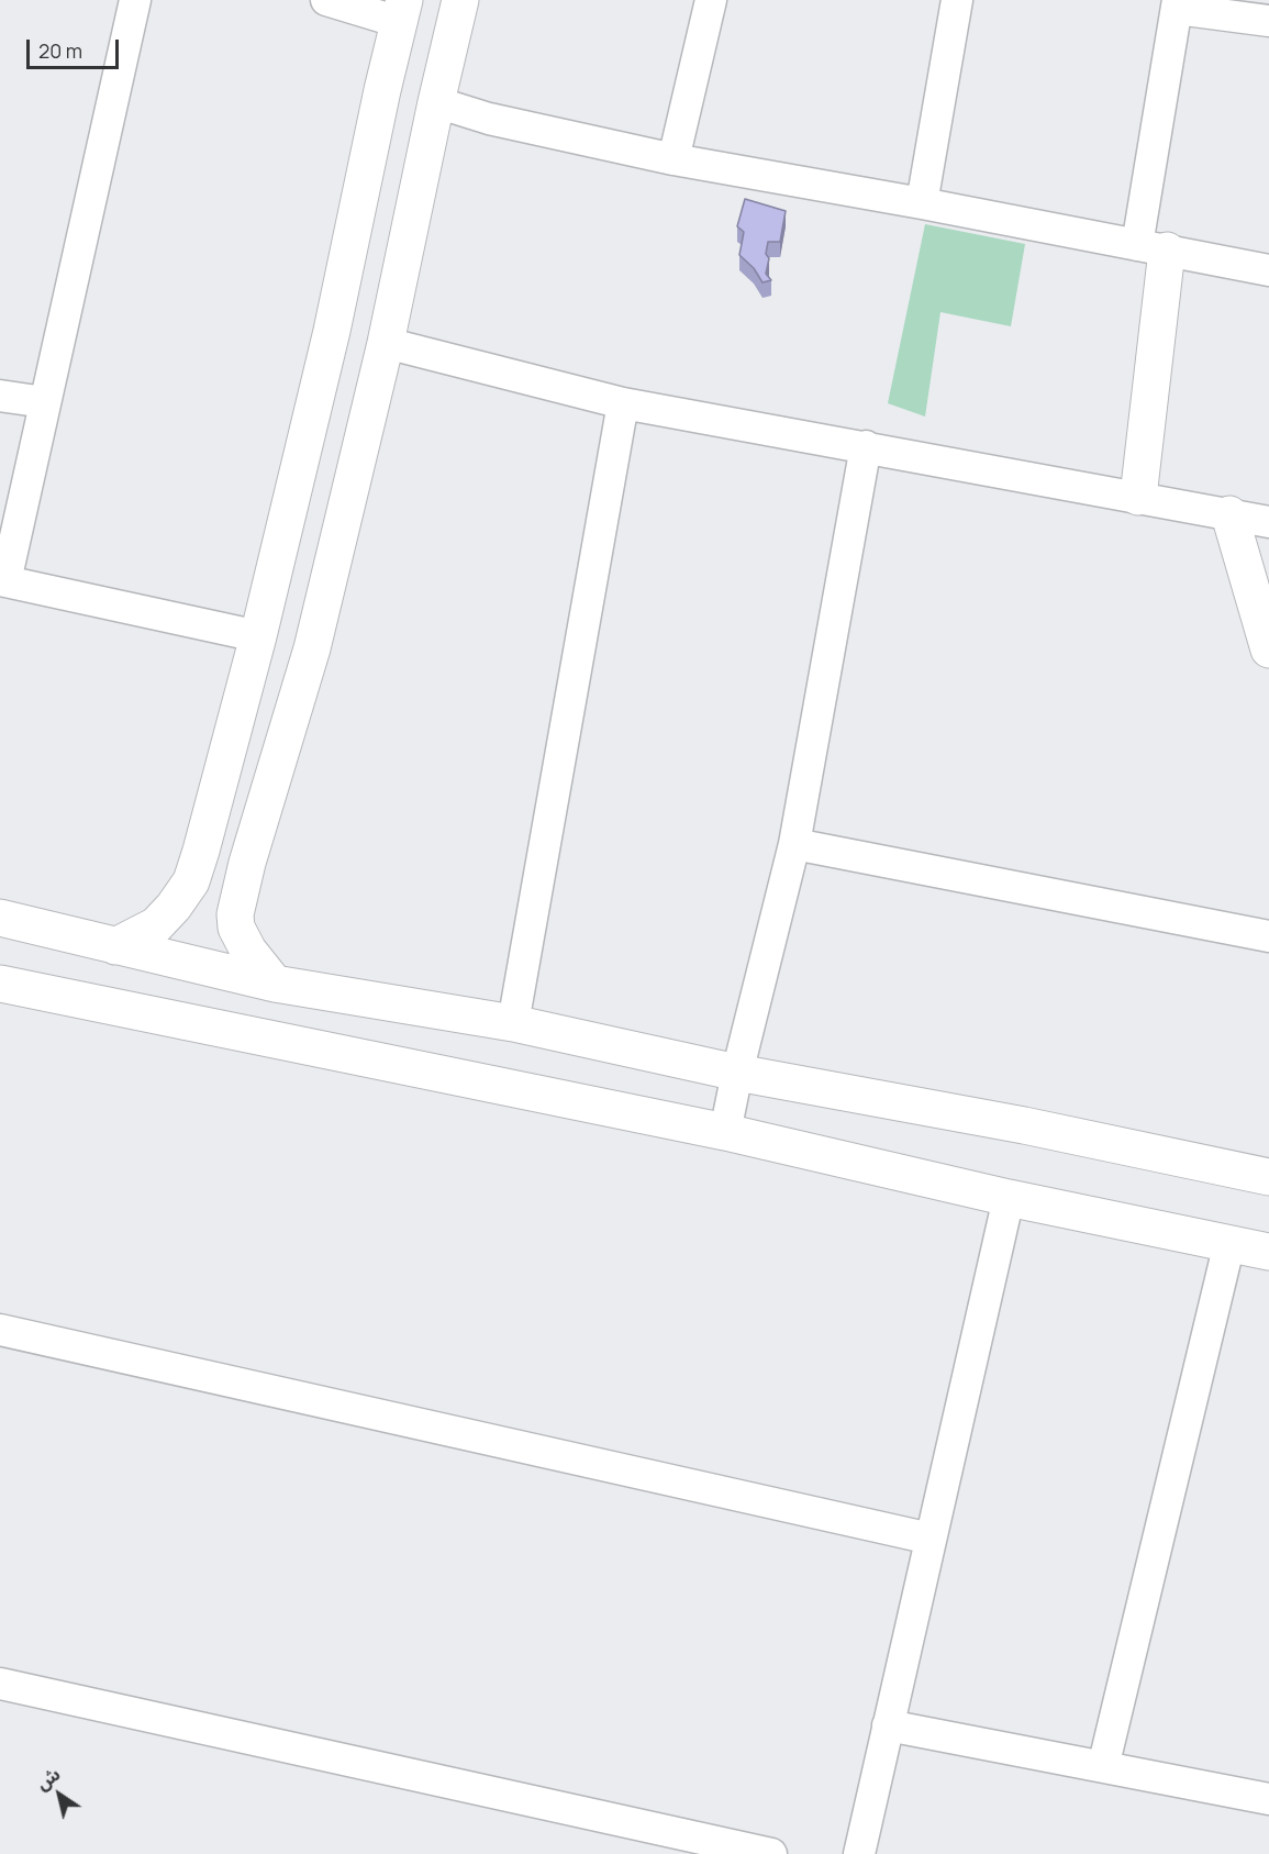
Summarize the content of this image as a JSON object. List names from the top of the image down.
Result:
{
  "scale_bar": "20 m",
  "north": "top left"
}
